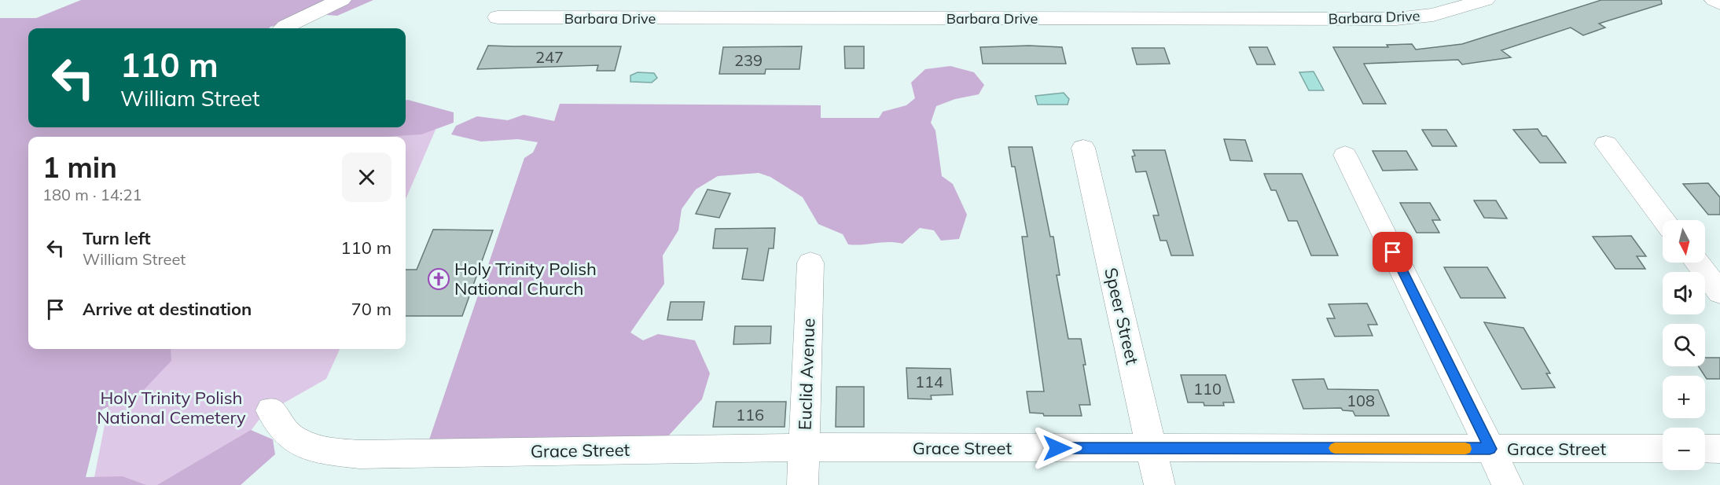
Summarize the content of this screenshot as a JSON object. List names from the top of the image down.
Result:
{
  "streets": {
    "street": [
      "Barbara Drive",
      "Speer Street",
      "Euclid Avenue",
      "Grace Street"
    ]
  },
  "crossings": [
    ["Speer Street", "Grace Street"],
    ["Euclid Avenue", "Grace Street"]
  ],
  "parks": ["Holy Trinity Polish National Cemetery"],
  "places": {
    "church": ["Holy Trinity Polish National Church"]
  },
  "house_numbers": [
    "247",
    "239",
    "114",
    "110",
    "108",
    "116"
  ],
  "north": "bottom",
  "page": {
    "turn": ["110 m", "William Street"],
    "heading": ["1 min", "180 m · 14:21"],
    "list": [
      {
        "name": "Turn left",
        "note": "William Street",
        "value": "110 m"
      },
      {
        "name": "Arrive at destination",
        "value": "70 m"
      }
    ],
    "map_buttons": ["+", "−"]
  }
}
